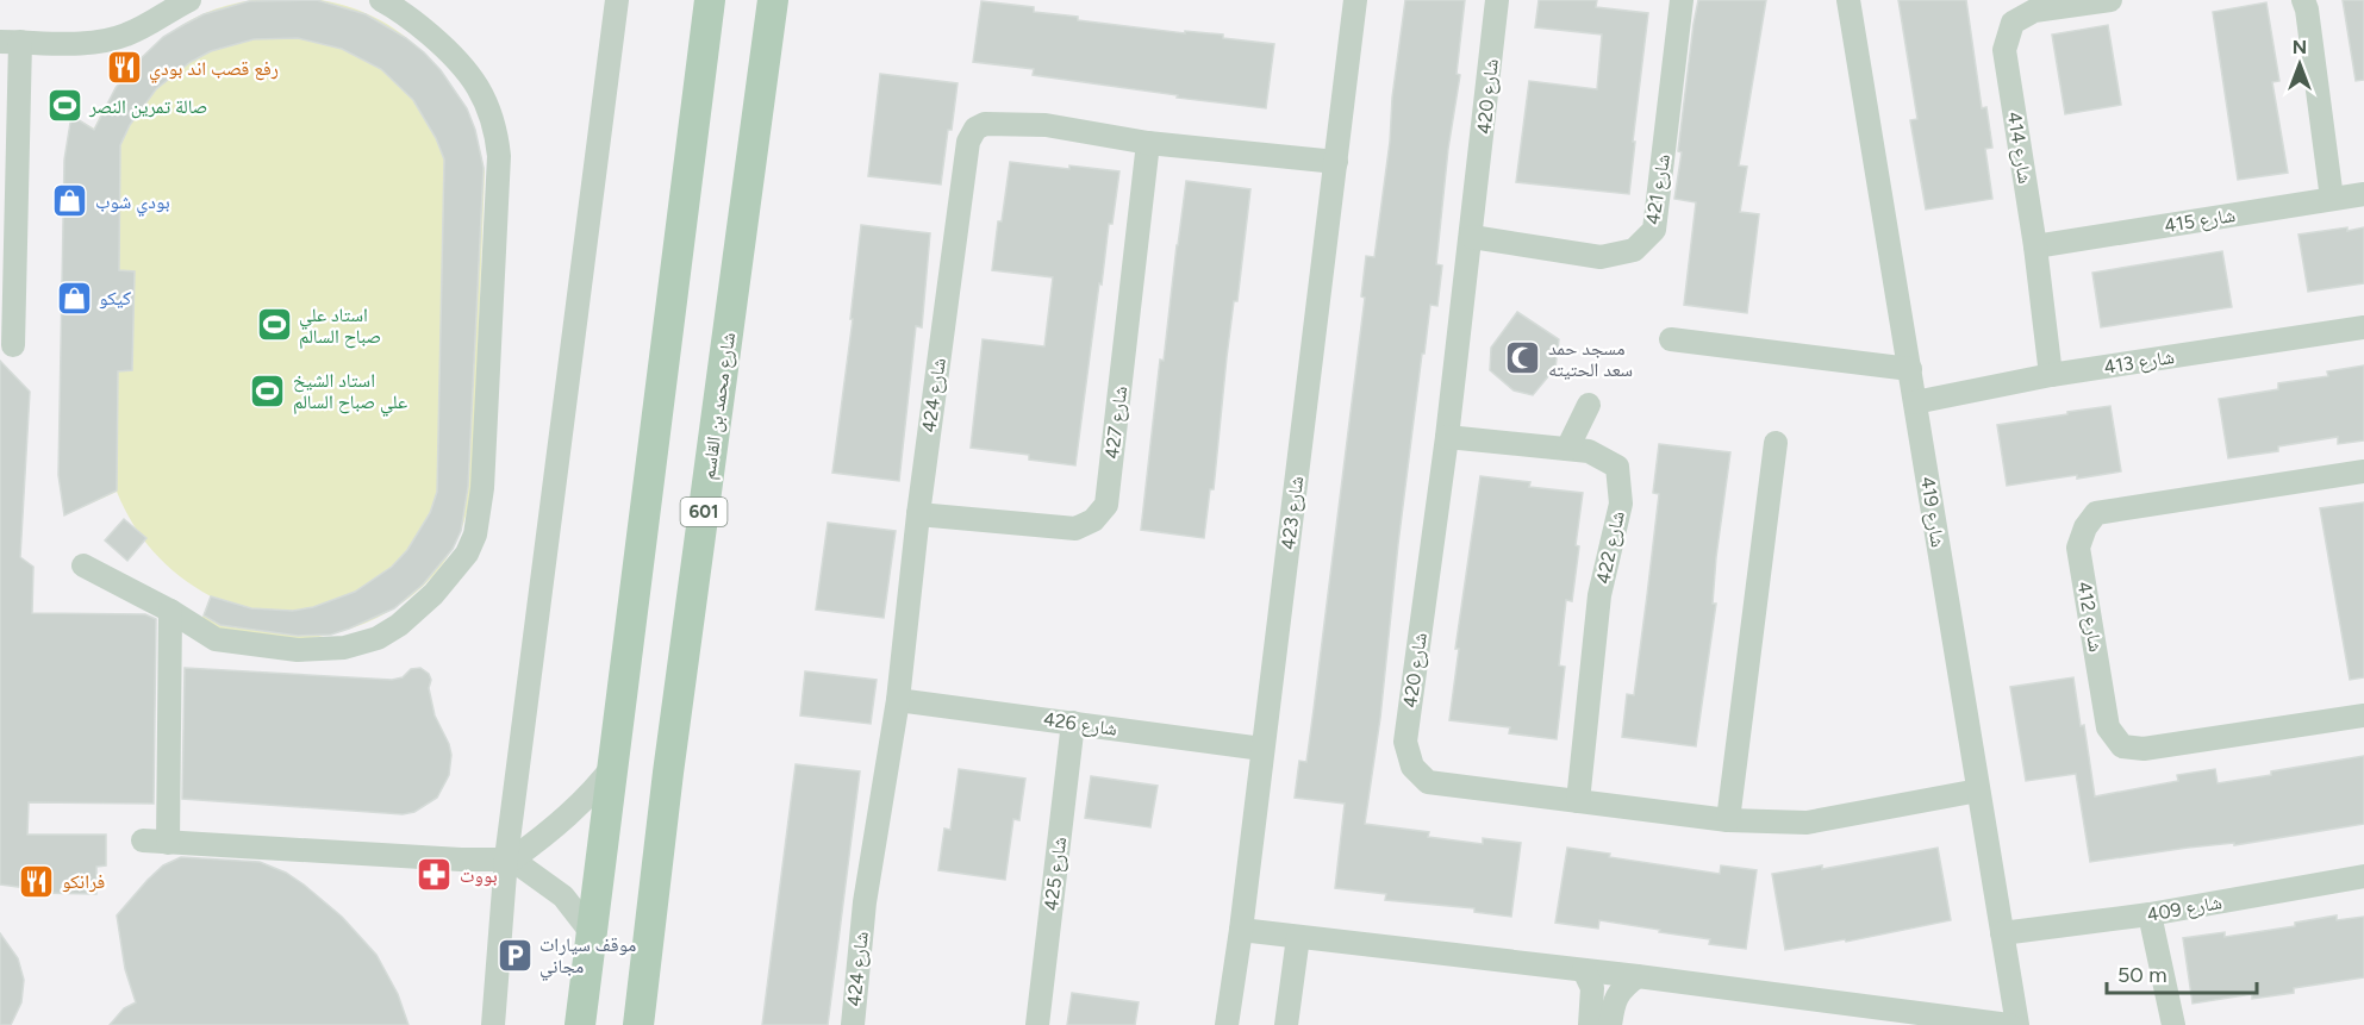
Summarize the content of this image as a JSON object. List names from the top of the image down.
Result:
{
  "streets": {
    "main road": ["شارع محمد بن القاسم", "601"],
    "street": [
      "شارع 420",
      "شارع 414",
      "شارع 421",
      "شارع 415",
      "شارع 413",
      "شارع 424",
      "شارع 427",
      "شارع 419",
      "شارع 423",
      "شارع 422",
      "شارع 412",
      "شارع 426",
      "شارع 425",
      "شارع 409"
    ]
  },
  "crossings": [
    ["شارع 420", "شارع 421"],
    ["شارع 420", "شارع 419"],
    ["شارع 420", "شارع 422"],
    ["شارع 414", "شارع 415"],
    ["شارع 414", "شارع 413"],
    ["شارع 413", "شارع 419"],
    ["شارع 424", "شارع 427"],
    ["شارع 424", "شارع 423"],
    ["شارع 424", "شارع 426"],
    ["شارع 419", "شارع 409"],
    ["شارع 423", "شارع 426"],
    ["شارع 426", "شارع 425"]
  ],
  "places": {
    "restaurant": ["رفع قصب اند بودي", "فرانكو"],
    "sports": ["صالة تمرين النصر", "استاد علي صباح السالم", "استاد الشيخ علي صباح السالم"],
    "shop": ["بودي شوب", "كيكو"],
    "mosque": ["مسجد حمد سعد الحتيته"],
    "pharmacy": ["بووت"],
    "parking": ["موقف سيارات مجاني"]
  },
  "scale_bar": "50 m",
  "north": "top"
}
